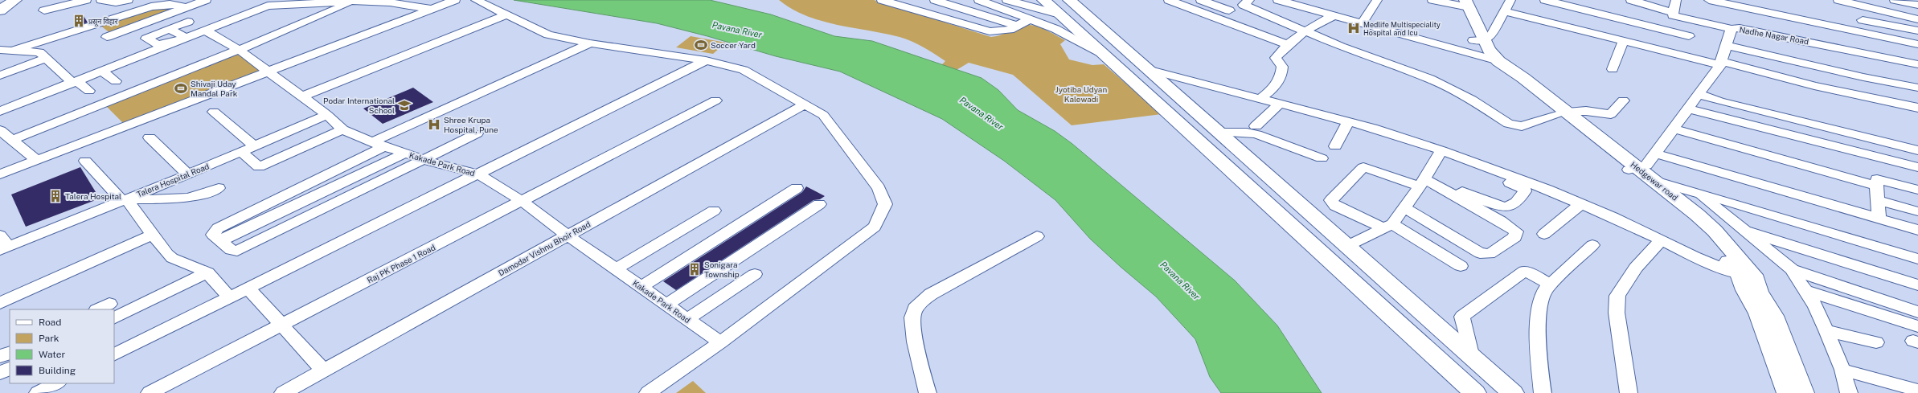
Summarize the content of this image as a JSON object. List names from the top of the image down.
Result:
{
  "streets": {
    "main road": ["Hedgewar road"],
    "street": [
      "Nadhe Nagar Road",
      "Kakade Park Road",
      "Talera Hospital Road",
      "Damodar Vishnu Bhoir Road",
      "Raj PK Phase 1 Road"
    ]
  },
  "crossings": [
    ["Nadhe Nagar Road", "Hedgewar road"],
    ["Kakade Park Road", "Talera Hospital Road"],
    ["Kakade Park Road", "Damodar Vishnu Bhoir Road"],
    ["Kakade Park Road", "Raj PK Phase 1 Road"]
  ],
  "water": ["Pavana River"],
  "parks": ["Jyotiba Udyan Kalewadi"],
  "places": {
    "building": ["प्रसून विहार", "Talera Hospital", "Sonigara Township"],
    "hospital": ["Medlife Multispeciality Hospital and Icu", "Shree Krupa Hospital, Pune"],
    "sports": ["Soccer Yard", "Shivaji Uday Mandal Park"],
    "school or university": ["Podar International School"]
  },
  "legend": [
    "Road",
    "Park",
    "Water",
    "Building"
  ]
}
